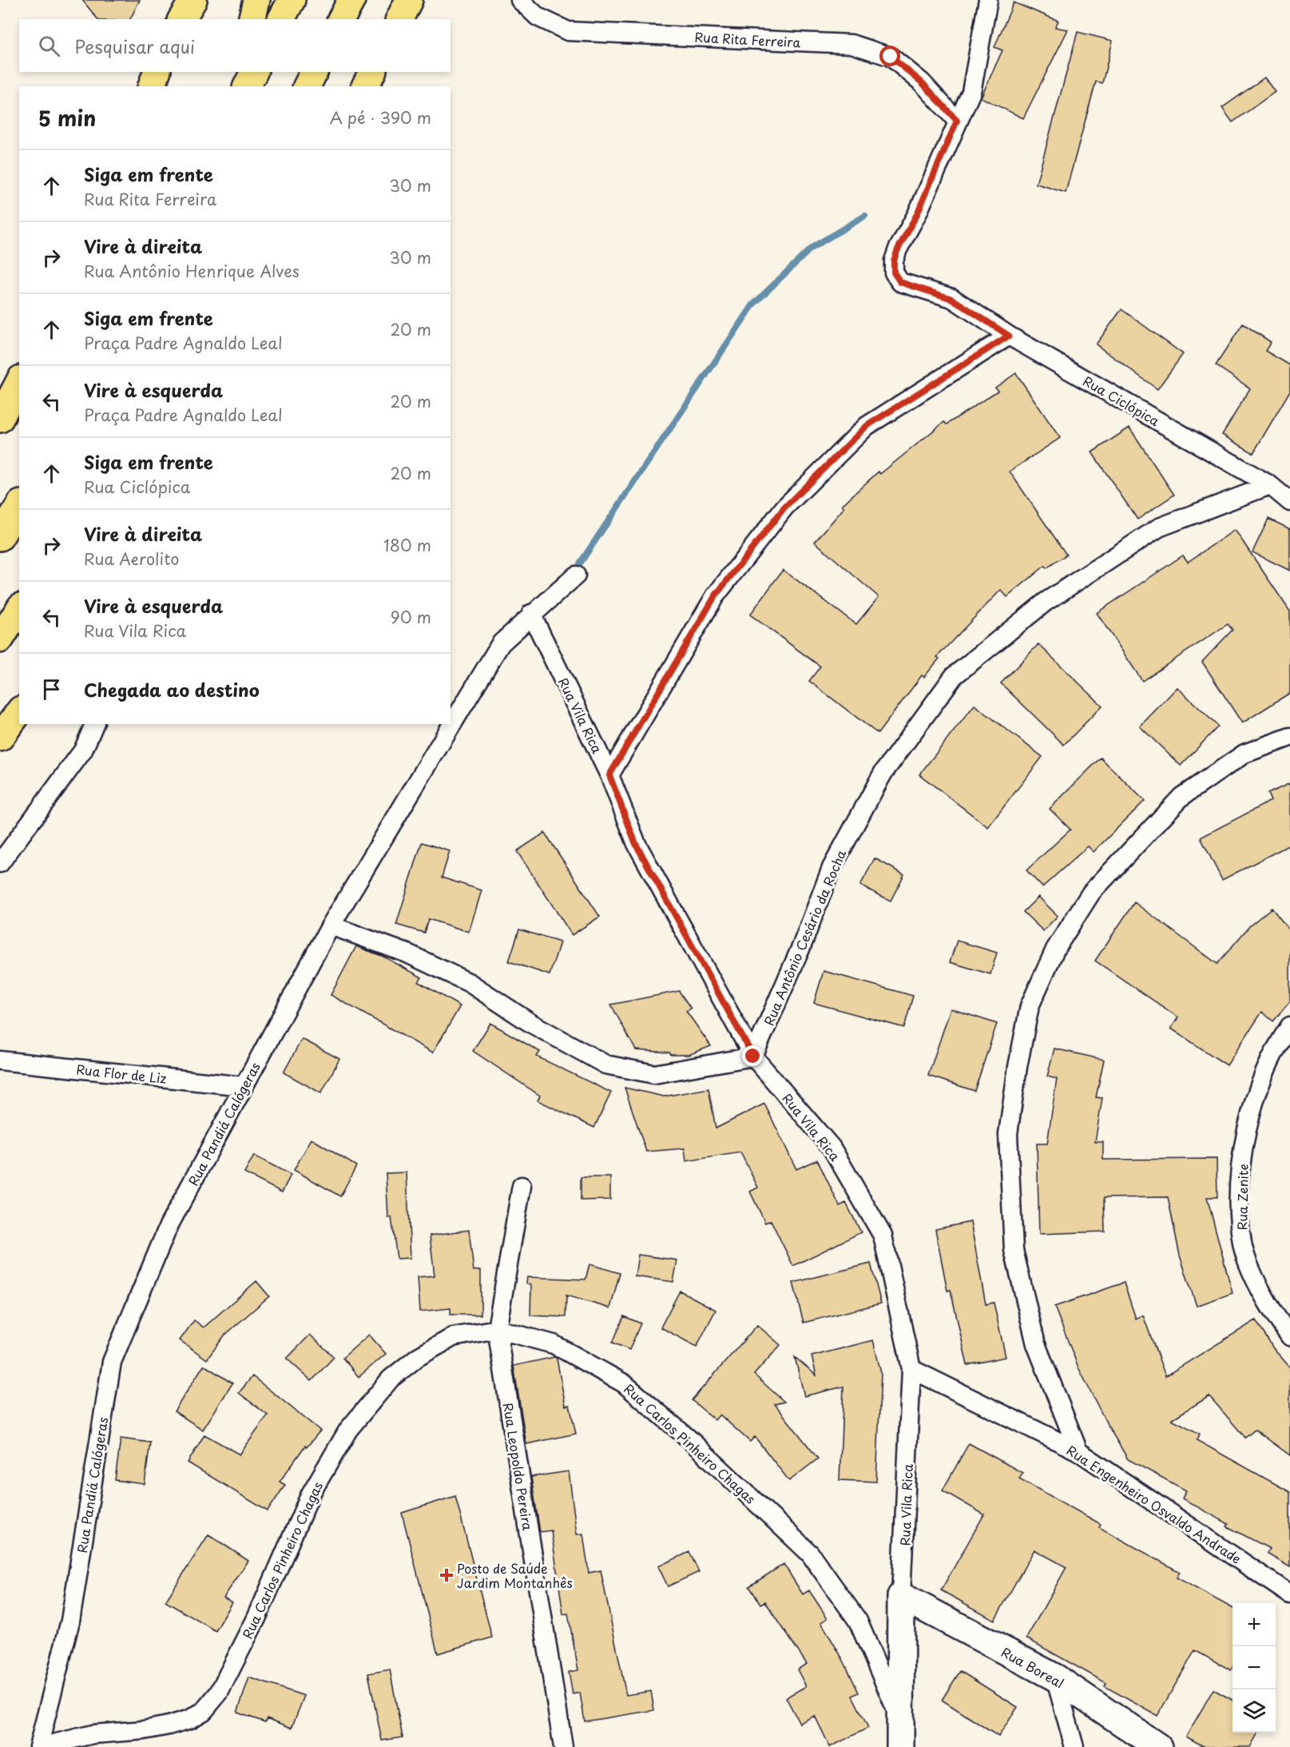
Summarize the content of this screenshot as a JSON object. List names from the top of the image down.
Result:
{
  "streets": {
    "street": [
      "Rua Rita Ferreira",
      "Rua Ciclópica",
      "Rua Vila Rica",
      "Rua Antônio Cesário da Rocha",
      "Rua Flor de Liz",
      "Rua Pandiá Calógeras",
      "Rua Zenite",
      "Rua Carlos Pinheiro Chagas",
      "Rua Leopoldo Pereira",
      "Rua Engenheiro Osvaldo Andrade",
      "Rua Boreal"
    ]
  },
  "crossings": [
    ["Rua Rita Ferreira", "Rua Ciclópica"],
    ["Rua Ciclópica", "Rua Antônio Cesário da Rocha"],
    ["Rua Vila Rica", "Rua Antônio Cesário da Rocha"],
    ["Rua Vila Rica", "Rua Pandiá Calógeras"],
    ["Rua Vila Rica", "Rua Carlos Pinheiro Chagas"],
    ["Rua Vila Rica", "Rua Engenheiro Osvaldo Andrade"],
    ["Rua Vila Rica", "Rua Boreal"],
    ["Rua Flor de Liz", "Rua Pandiá Calógeras"],
    ["Rua Pandiá Calógeras", "Rua Carlos Pinheiro Chagas"],
    ["Rua Carlos Pinheiro Chagas", "Rua Leopoldo Pereira"]
  ],
  "places": {
    "health": ["Posto de Saúde Jardim Montanhês"]
  },
  "page": {
    "search": "Pesquisar aqui",
    "heading": ["5 min", "A pé · 390 m"],
    "list": [
      ["Siga em frente", "Rua Rita Ferreira", "30 m"],
      ["Vire à direita", "Rua Antônio Henrique Alves", "30 m"],
      ["Siga em frente", "Praça Padre Agnaldo Leal", "20 m"],
      ["Vire à esquerda", "Praça Padre Agnaldo Leal", "20 m"],
      ["Siga em frente", "Rua Ciclópica", "20 m"],
      ["Vire à direita", "Rua Aerolito", "180 m"],
      ["Vire à esquerda", "Rua Vila Rica", "90 m"],
      "Chegada ao destino"
    ],
    "map_buttons": ["+", "−"]
  }
}
